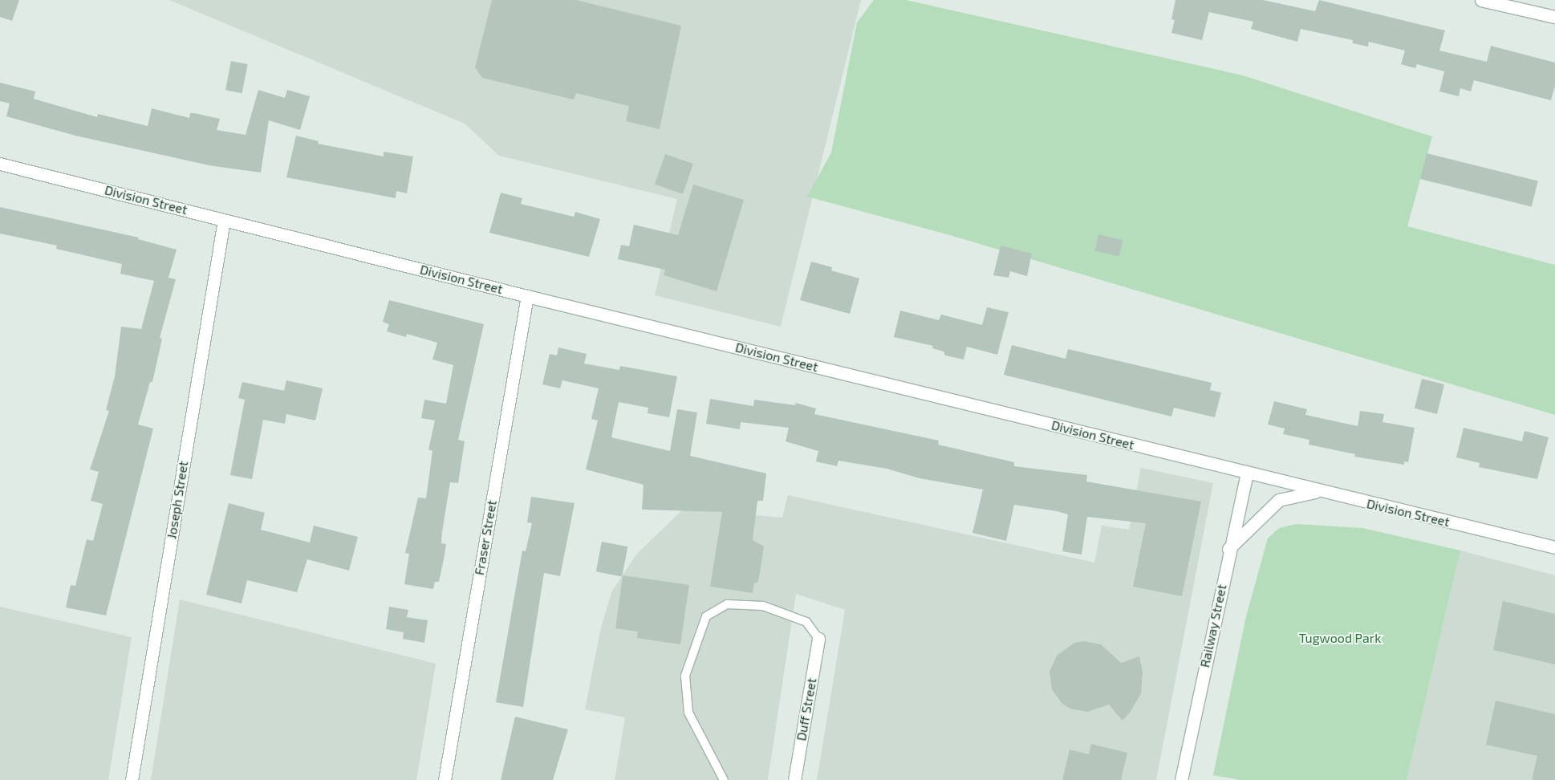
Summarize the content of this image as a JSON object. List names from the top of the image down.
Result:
{
  "streets": {
    "main road": [
      "Division Street",
      "Joseph Street",
      "Fraser Street",
      "Railway Street",
      "Duff Street"
    ]
  },
  "crossings": [
    ["Division Street", "Joseph Street"],
    ["Division Street", "Fraser Street"],
    ["Division Street", "Railway Street"]
  ],
  "parks": ["Tugwood Park"]
}
